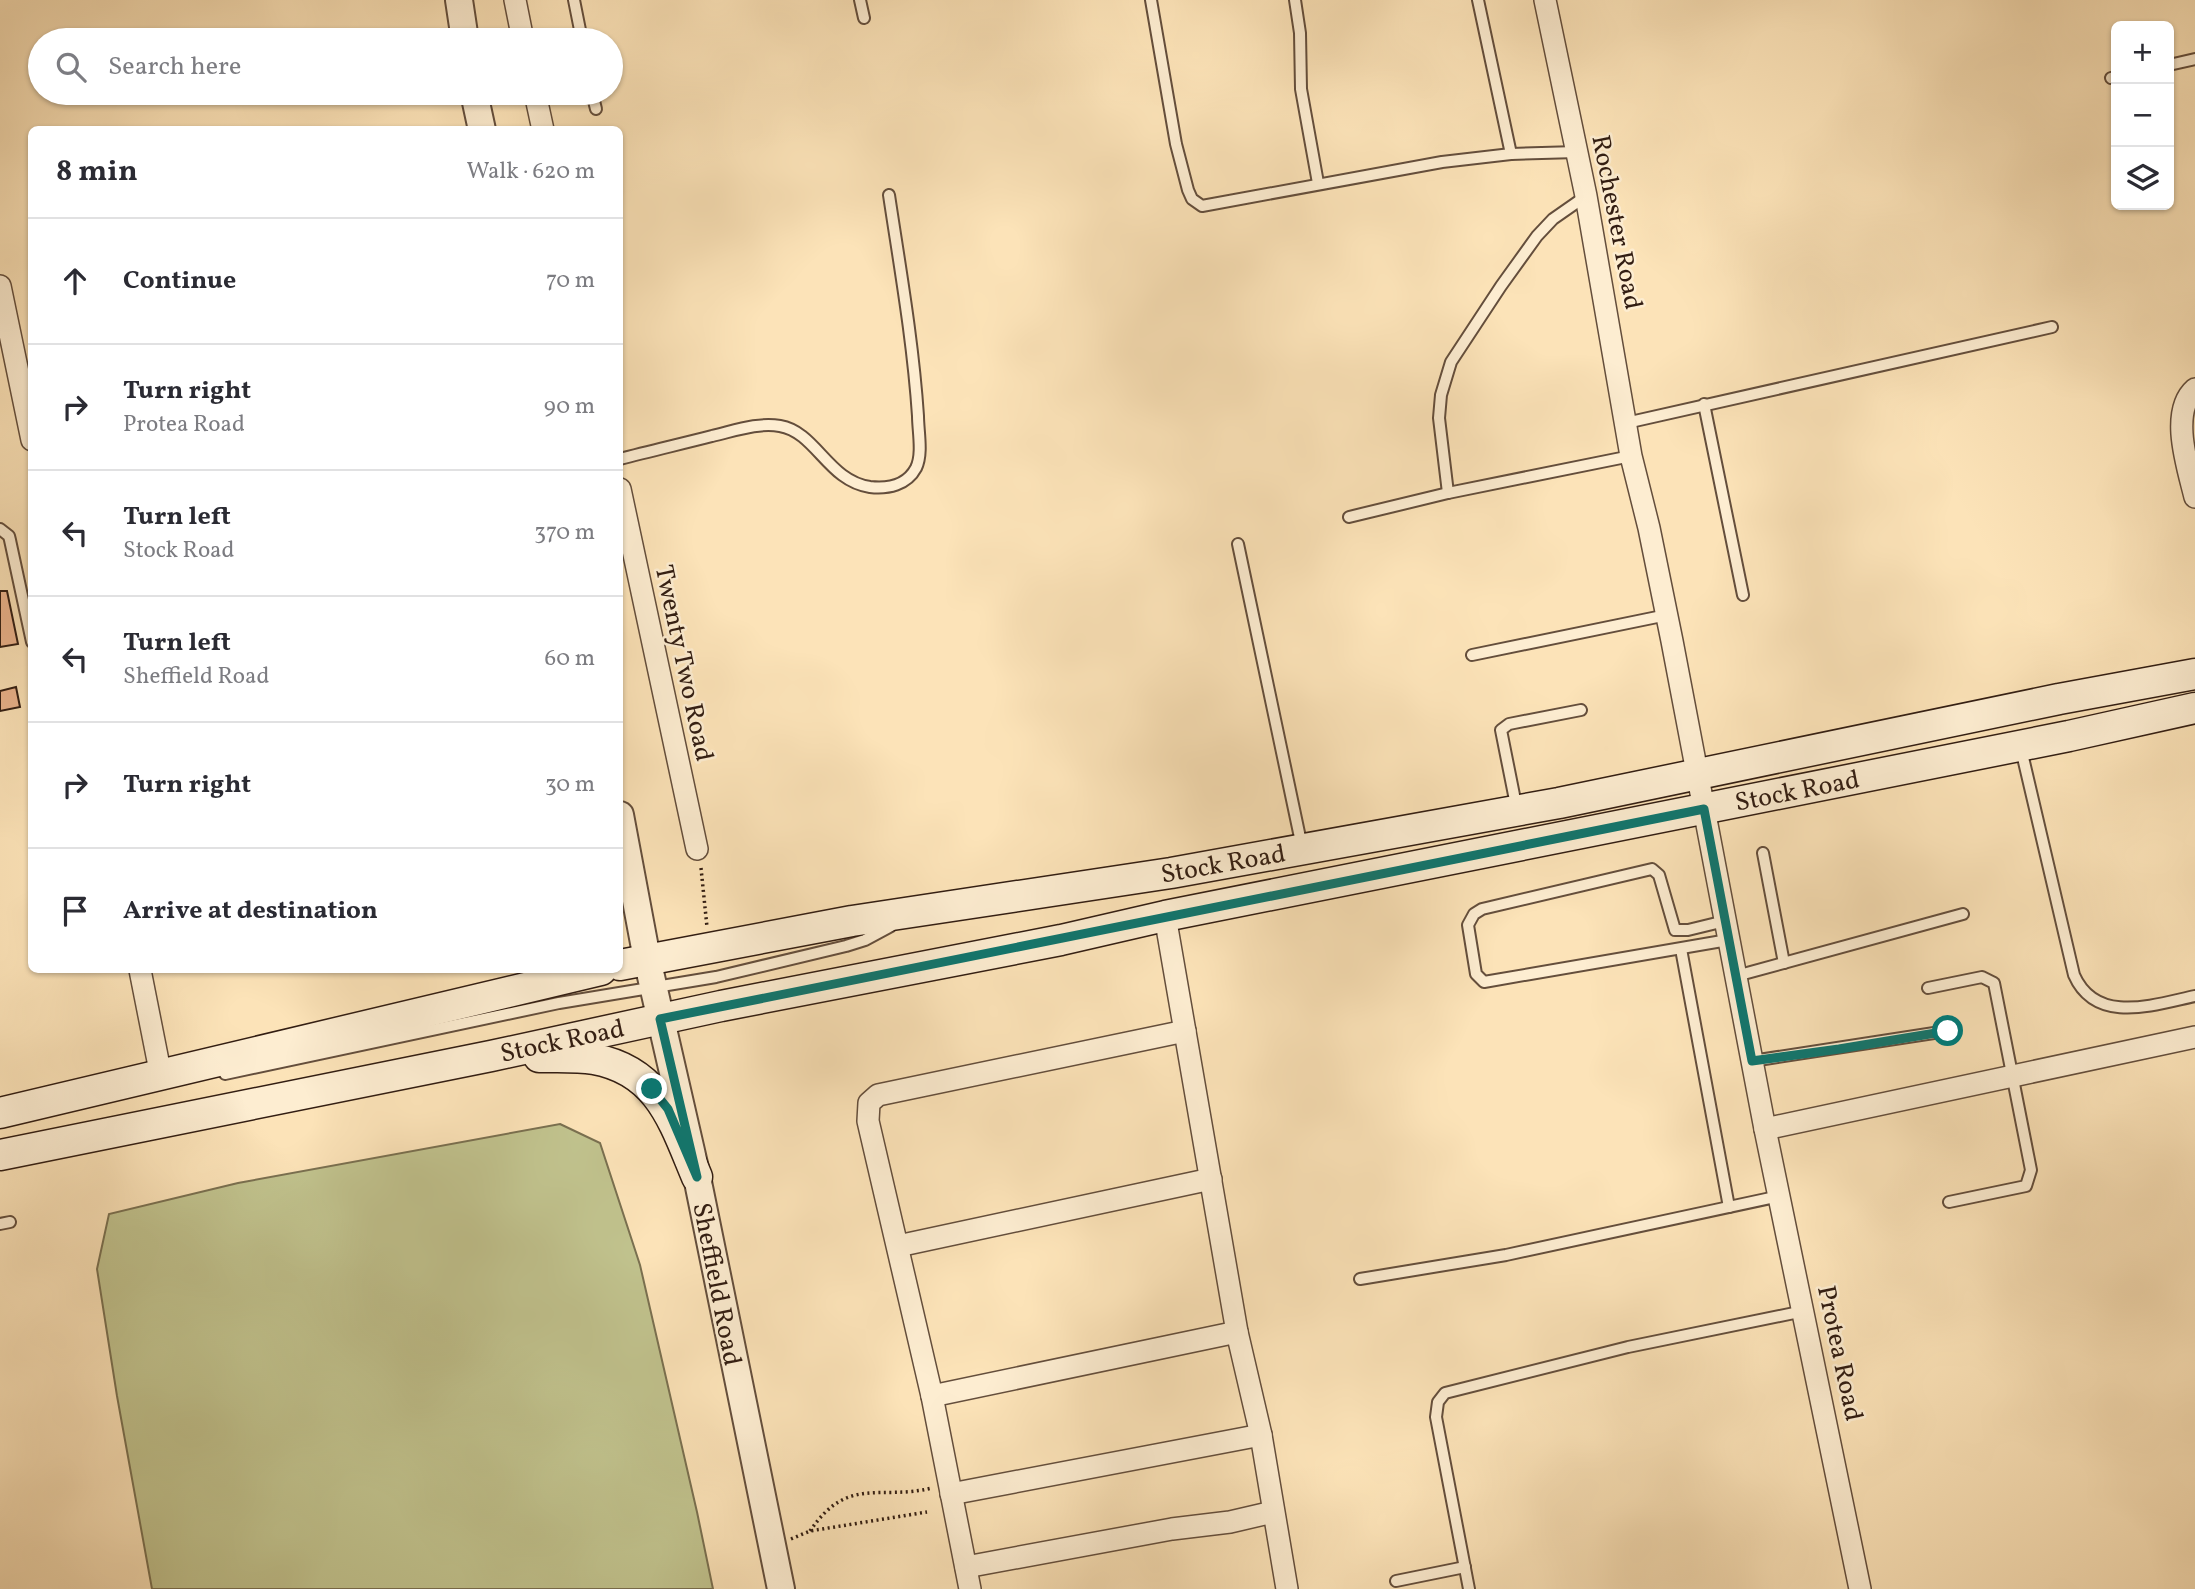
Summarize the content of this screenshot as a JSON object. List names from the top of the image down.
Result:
{
  "streets": {
    "main road": ["Stock Road"],
    "street": [
      "Rochester Road",
      "Twenty Two Road",
      "Sheffield Road",
      "Protea Road"
    ]
  },
  "crossings": [
    ["Rochester Road", "Stock Road"],
    ["Rochester Road", "Protea Road"],
    ["Stock Road", "Sheffield Road"],
    ["Stock Road", "Protea Road"]
  ],
  "page": {
    "map_buttons": ["+", "−"],
    "search": "Search here",
    "heading": ["8 min", "Walk · 620 m"],
    "list": [
      ["Continue", "70 m"],
      ["Turn right", "Protea Road", "90 m"],
      ["Turn left", "Stock Road", "370 m"],
      ["Turn left", "Sheffield Road", "60 m"],
      ["Turn right", "30 m"],
      "Arrive at destination"
    ]
  }
}
